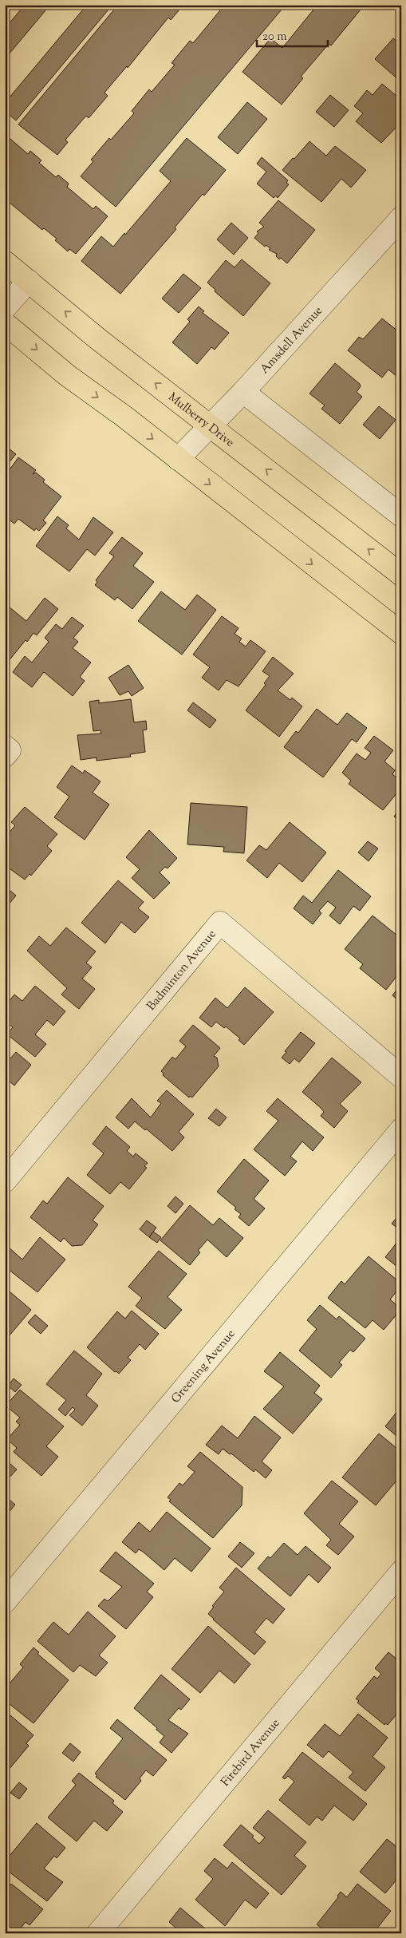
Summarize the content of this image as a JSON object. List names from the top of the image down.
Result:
{
  "streets": {
    "main road": ["Mulberry Drive"],
    "street": [
      "Amsdell Avenue",
      "Badminton Avenue",
      "Greening Avenue",
      "Firebird Avenue"
    ]
  },
  "crossings": [
    ["Amsdell Avenue", "Mulberry Drive"]
  ],
  "scale_bar": "20 m"
}
